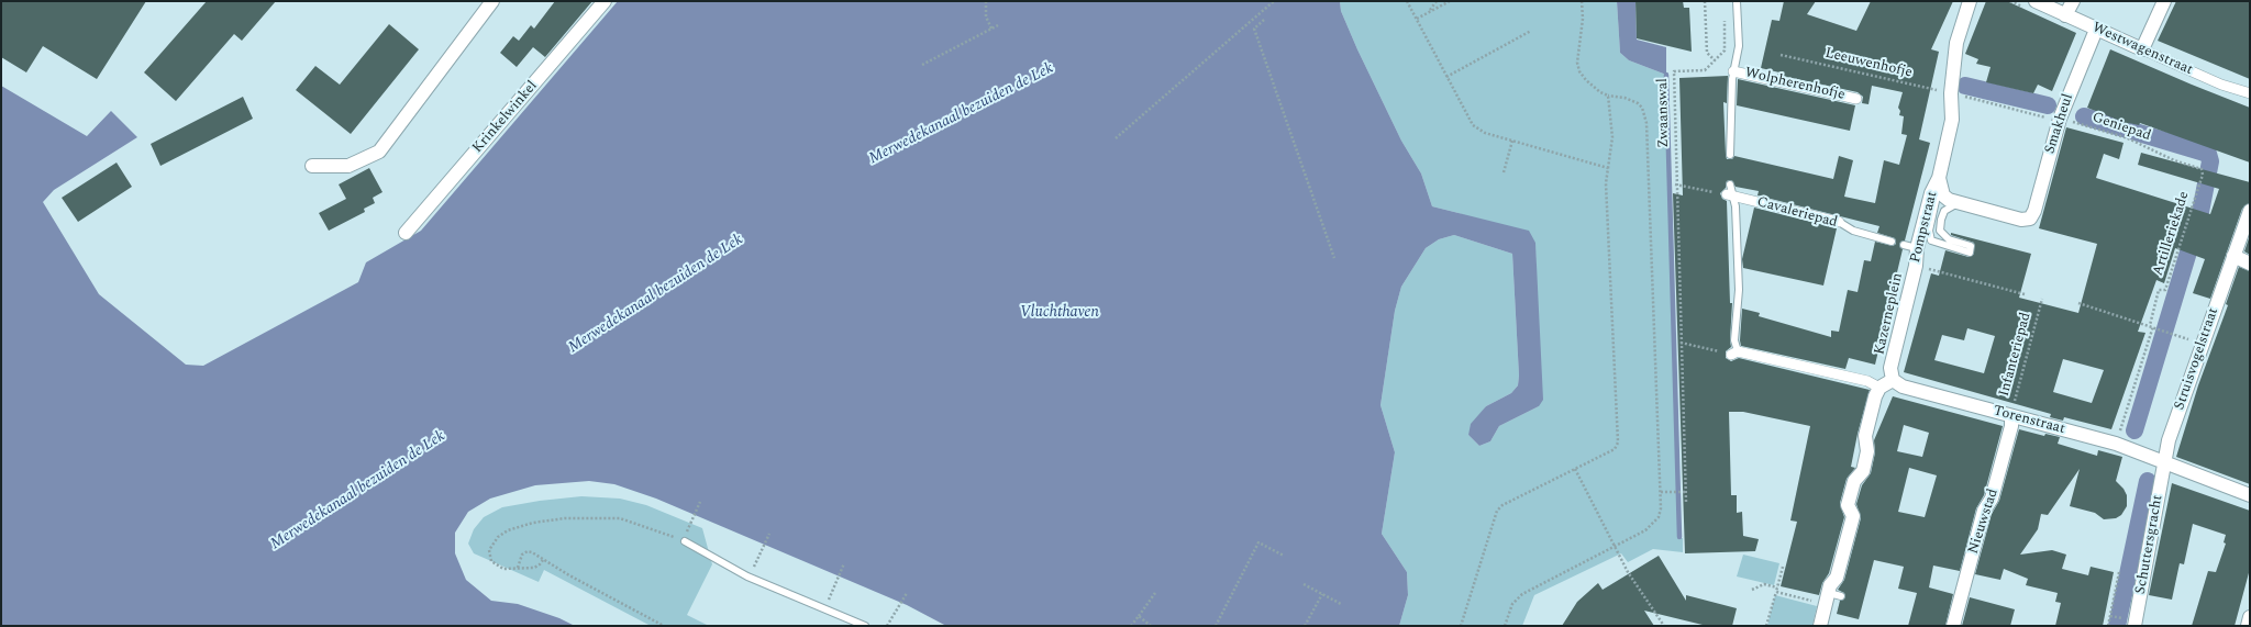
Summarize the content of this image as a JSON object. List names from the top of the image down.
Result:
{
  "streets": {
    "street": [
      "Westwagenstraat",
      "Wolpherenhofje",
      "Krinkelwinkel",
      "Smakheul",
      "Cavaleriepad",
      "Pompstraat",
      "Struisvogelstraat",
      "Torenstraat",
      "Nieuwstad",
      "Schuttersgracht"
    ],
    "path": [
      "Leeuwenhofje",
      "Zwaanswal",
      "Geniepad",
      "Artilleriekade",
      "Kazerneplein",
      "Infanteriepad"
    ]
  },
  "crossings": [
    ["Westwagenstraat", "Smakheul"],
    ["Leeuwenhofje", "Smakheul"],
    ["Leeuwenhofje", "Geniepad"],
    ["Leeuwenhofje", "Pompstraat"],
    ["Smakheul", "Geniepad"],
    ["Smakheul", "Pompstraat"],
    ["Geniepad", "Artilleriekade"],
    ["Pompstraat", "Kazerneplein"],
    ["Pompstraat", "Torenstraat"],
    ["Artilleriekade", "Torenstraat"],
    ["Infanteriepad", "Torenstraat"],
    ["Infanteriepad", "Nieuwstad"],
    ["Struisvogelstraat", "Torenstraat"],
    ["Struisvogelstraat", "Schuttersgracht"],
    ["Torenstraat", "Nieuwstad"],
    ["Torenstraat", "Schuttersgracht"]
  ],
  "water": ["Merwedekanaal bezuiden de Lek", "Vluchthaven"]
}
